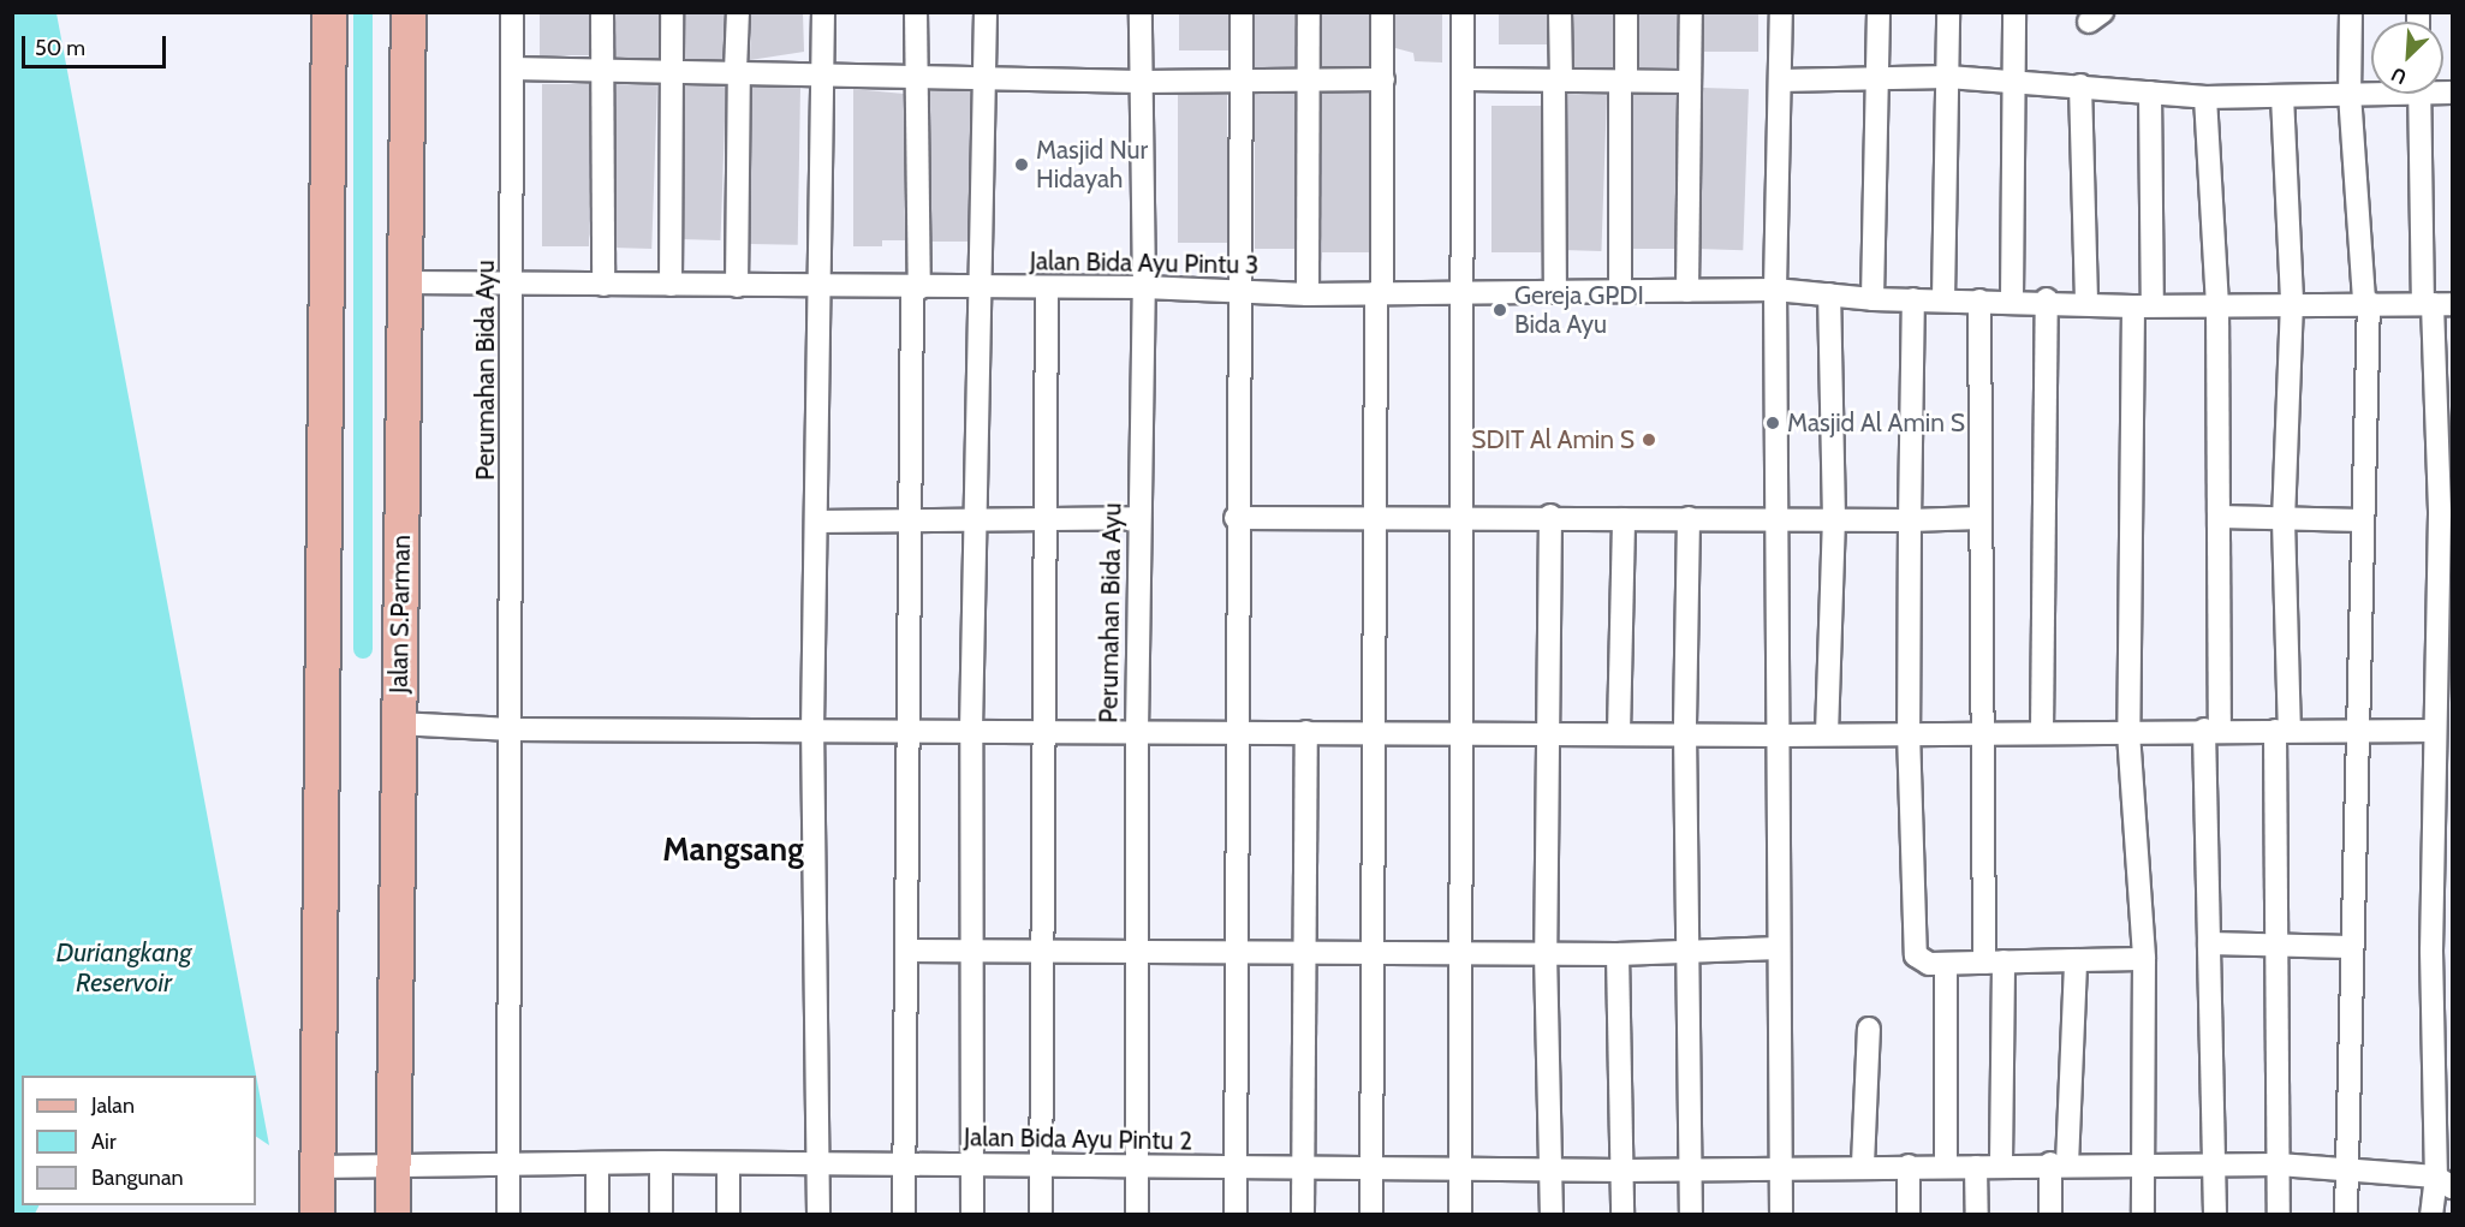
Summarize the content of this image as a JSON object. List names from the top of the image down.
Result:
{
  "streets": {
    "main road": ["Jalan S.Parman"],
    "street": ["Jalan Bida Ayu Pintu 3", "Perumahan Bida Ayu", "Jalan Bida Ayu Pintu 2"]
  },
  "crossings": [
    ["Jalan Bida Ayu Pintu 3", "Perumahan Bida Ayu"],
    ["Jalan Bida Ayu Pintu 3", "Jalan S.Parman"],
    ["Perumahan Bida Ayu", "Jalan Bida Ayu Pintu 2"],
    ["Jalan S.Parman", "Jalan Bida Ayu Pintu 2"]
  ],
  "districts": ["Mangsang"],
  "water": ["Duriangkang Reservoir"],
  "places": [
    "Masjid Nur Hidayah",
    "Gereja GPDI Bida Ayu",
    "Masjid Al Amin S",
    "SDIT Al Amin S"
  ],
  "legend": ["Jalan", "Air", "Bangunan"],
  "scale_bar": "50 m",
  "north": "bottom left"
}
